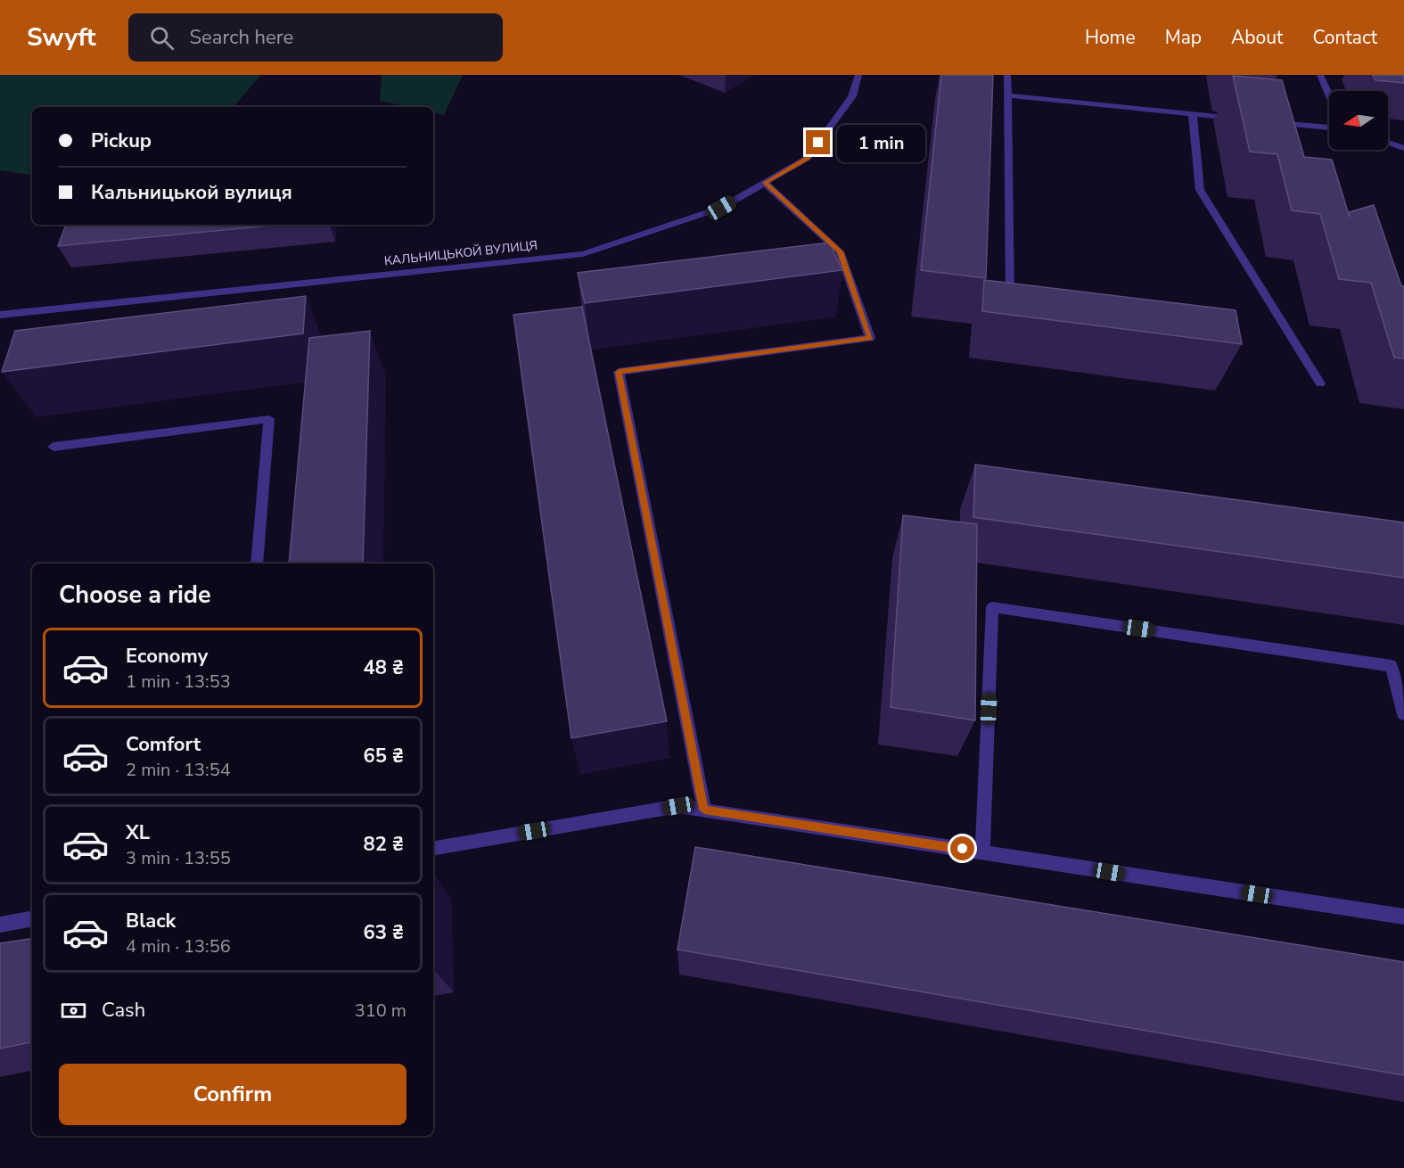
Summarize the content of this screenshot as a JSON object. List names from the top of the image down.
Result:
{
  "streets": {
    "street": ["КАЛЬНИЦЬКОЙ ВУЛИЦЯ"]
  },
  "north": "left",
  "page": {
    "header": "Swyft",
    "search": "Search here",
    "nav": [
      "Home",
      "Map",
      "About",
      "Contact"
    ],
    "banner": ["Pickup", "Кальницькой вулиця"],
    "bubble": "1 min",
    "heading": "Choose a ride",
    "list": [
      {
        "name": "Economy",
        "note": "1 min · 13:53",
        "value": "48 ₴"
      },
      {
        "name": "Comfort",
        "note": "2 min · 13:54",
        "value": "65 ₴"
      },
      {
        "name": "XL",
        "note": "3 min · 13:55",
        "value": "82 ₴"
      },
      {
        "name": "Black",
        "note": "4 min · 13:56",
        "value": "63 ₴"
      }
    ],
    "pay": ["Cash", "310 m"],
    "buttons": "Confirm"
  }
}
